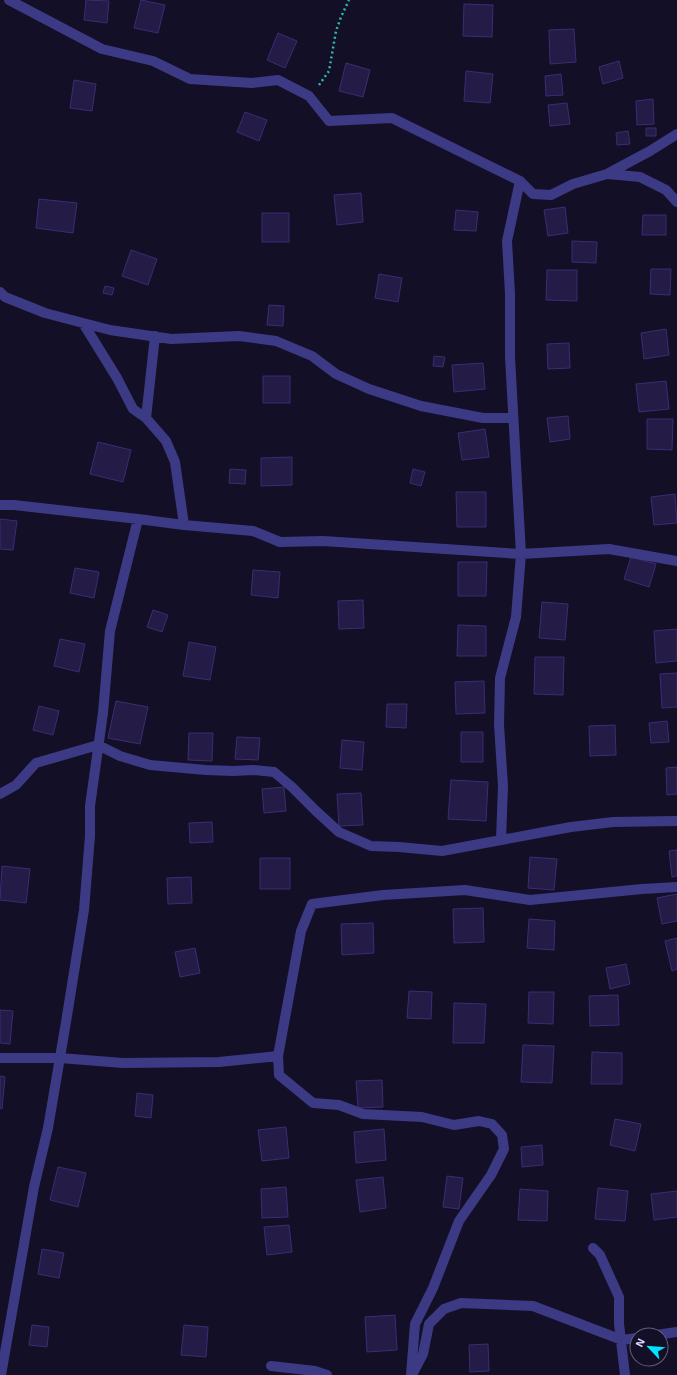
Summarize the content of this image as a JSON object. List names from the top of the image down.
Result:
{
  "north": "top left"
}
